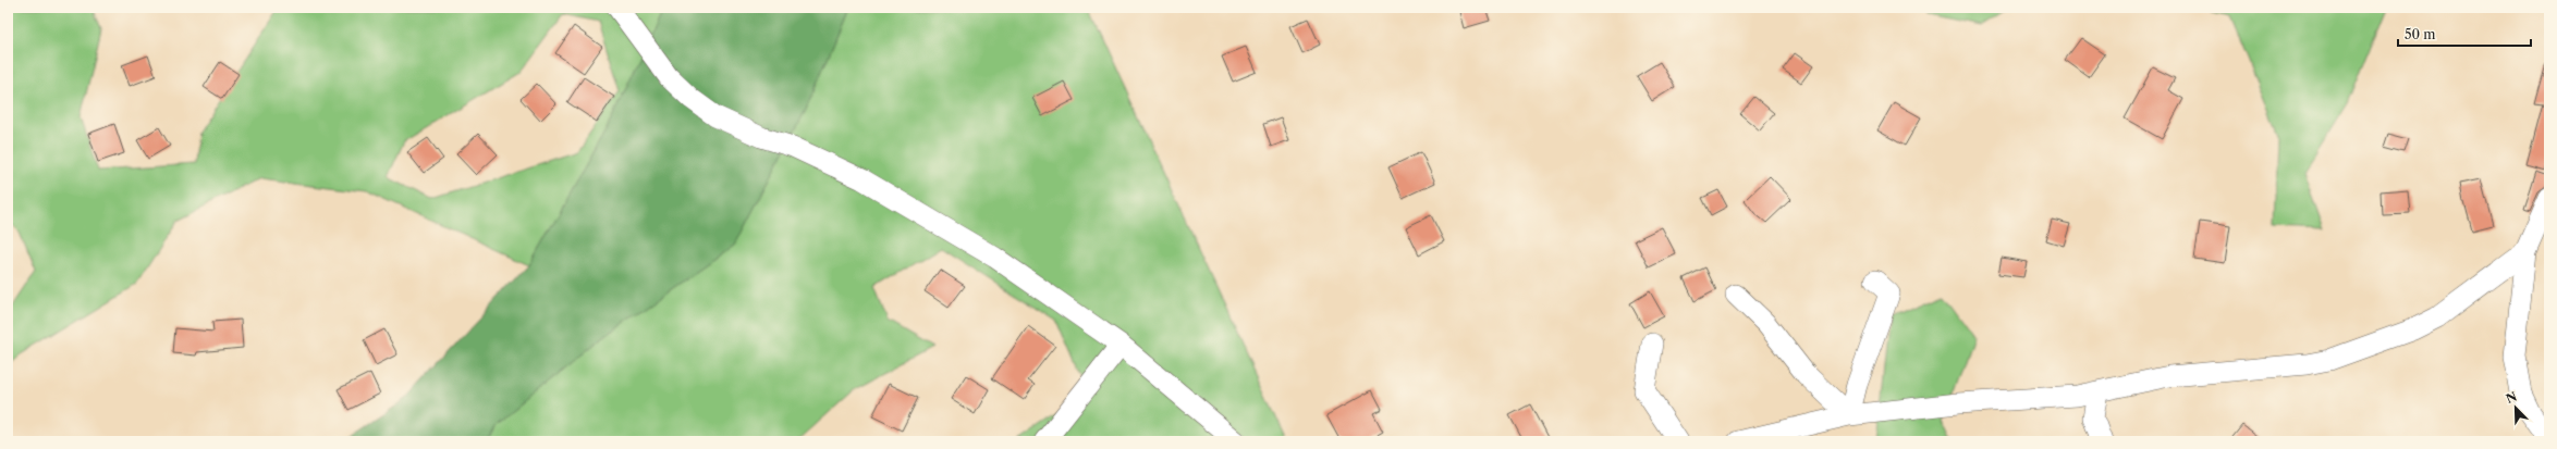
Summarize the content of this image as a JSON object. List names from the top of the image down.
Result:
{
  "scale_bar": "50 m",
  "north": "top left"
}
